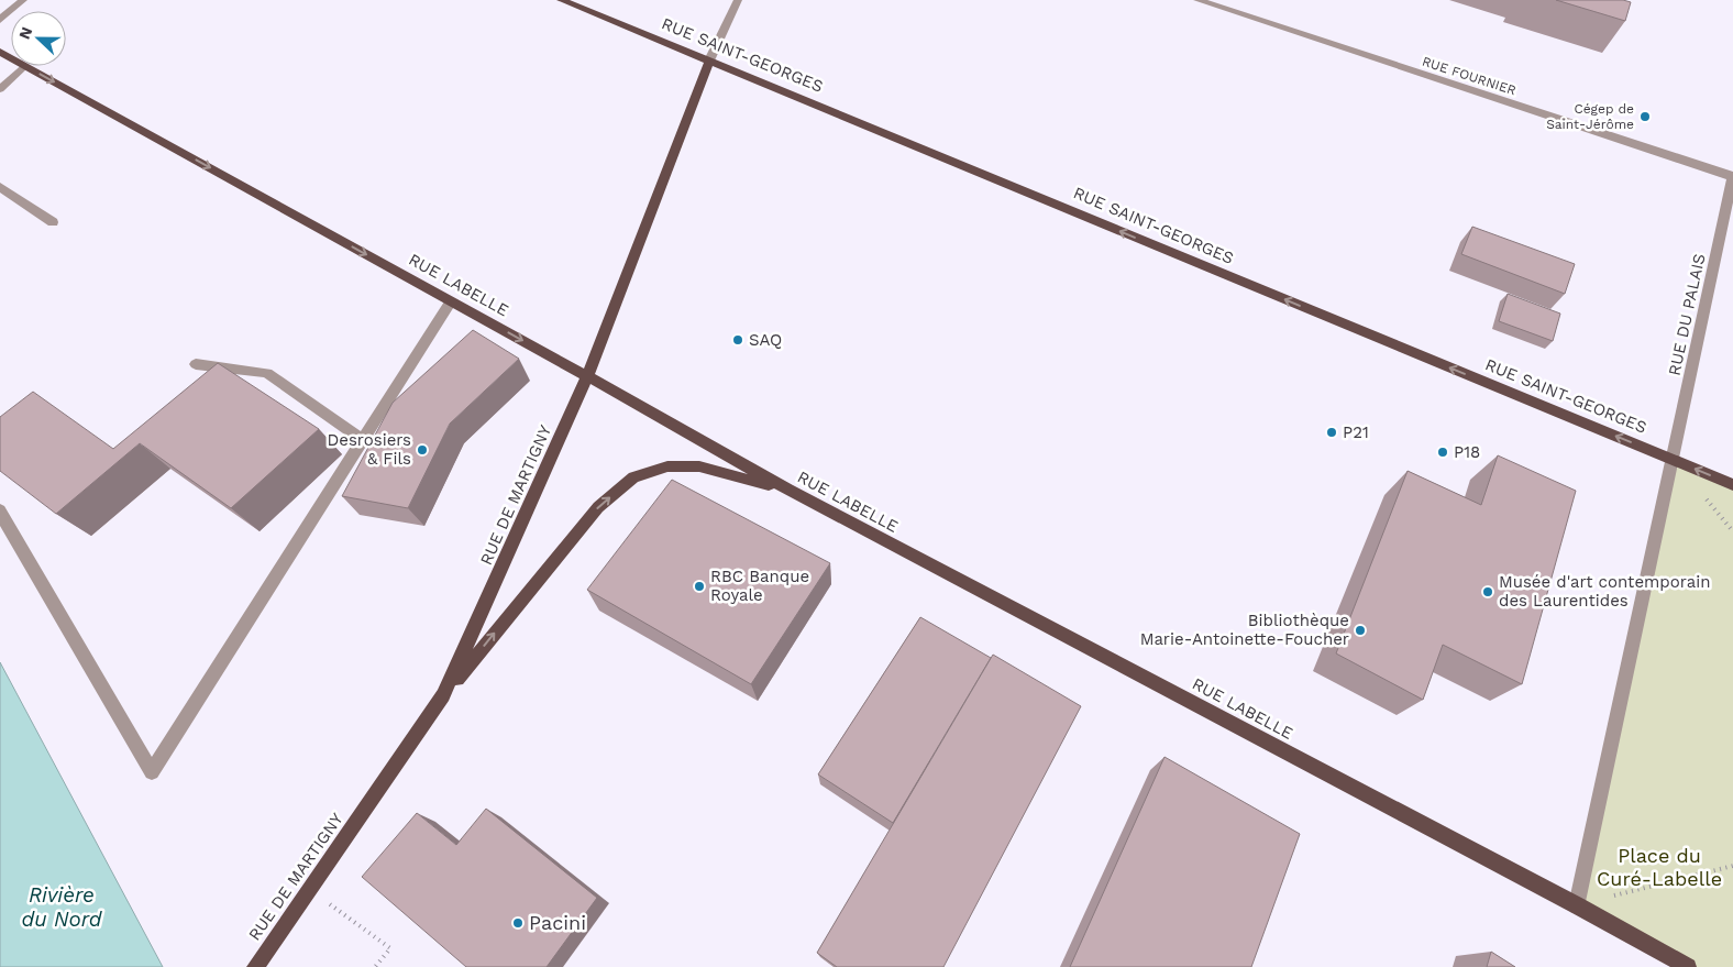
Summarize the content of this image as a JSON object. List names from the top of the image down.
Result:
{
  "streets": {
    "main road": ["RUE SAINT-GEORGES", "RUE LABELLE", "RUE DE MARTIGNY"],
    "street": ["RUE FOURNIER", "RUE DU PALAIS"]
  },
  "crossings": [
    ["RUE SAINT-GEORGES", "RUE DU PALAIS"],
    ["RUE SAINT-GEORGES", "RUE DE MARTIGNY"],
    ["RUE FOURNIER", "RUE DU PALAIS"],
    ["RUE LABELLE", "RUE DE MARTIGNY"]
  ],
  "one_way": ["RUE SAINT-GEORGES"],
  "water": ["Rivière du Nord"],
  "parks": ["Place du Curé-Labelle"],
  "places": [
    "Cégep de Saint-Jérôme",
    "SAQ",
    "P21",
    "Desrosiers & Fils",
    "P18",
    "RBC Banque Royale",
    "Musée d'art contemporain des Laurentides",
    "Bibliothèque Marie-Antoinette-Foucher",
    "Pacini"
  ],
  "north": "left"
}
